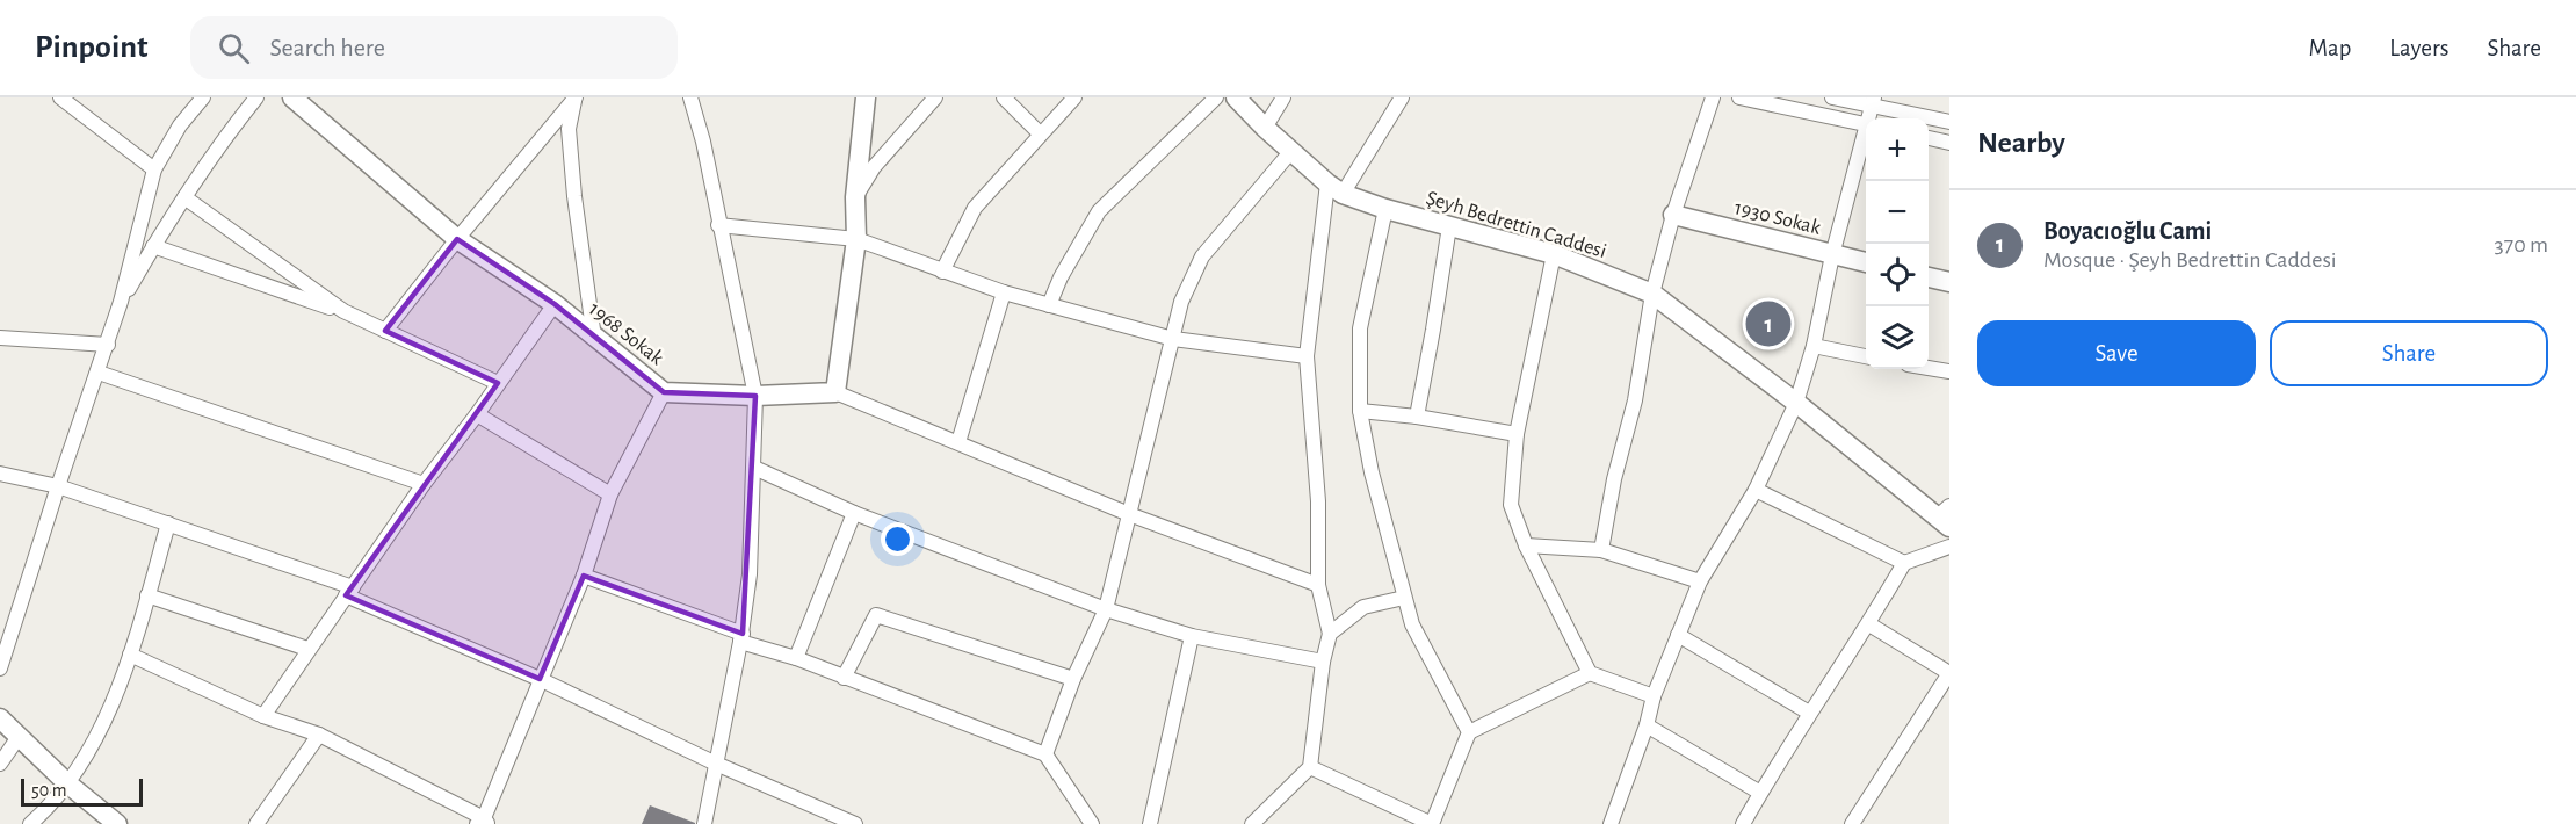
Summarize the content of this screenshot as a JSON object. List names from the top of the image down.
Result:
{
  "streets": {
    "street": ["1930 Sokak", "Şeyh Bedrettin Caddesi", "1968 Sokak"]
  },
  "scale_bar": "50 m",
  "page": {
    "header": "Pinpoint",
    "search": "Search here",
    "nav": ["Map", "Layers", "Share"],
    "heading": "Nearby",
    "map_buttons": ["+", "−"],
    "list": [
      {
        "mark": "1",
        "name": "Boyacıoğlu Cami",
        "note": "Mosque · Şeyh Bedrettin Caddesi",
        "value": "370 m"
      }
    ],
    "pins": "1",
    "buttons": ["Save", "Share"],
    "scale": "50 m"
  }
}
